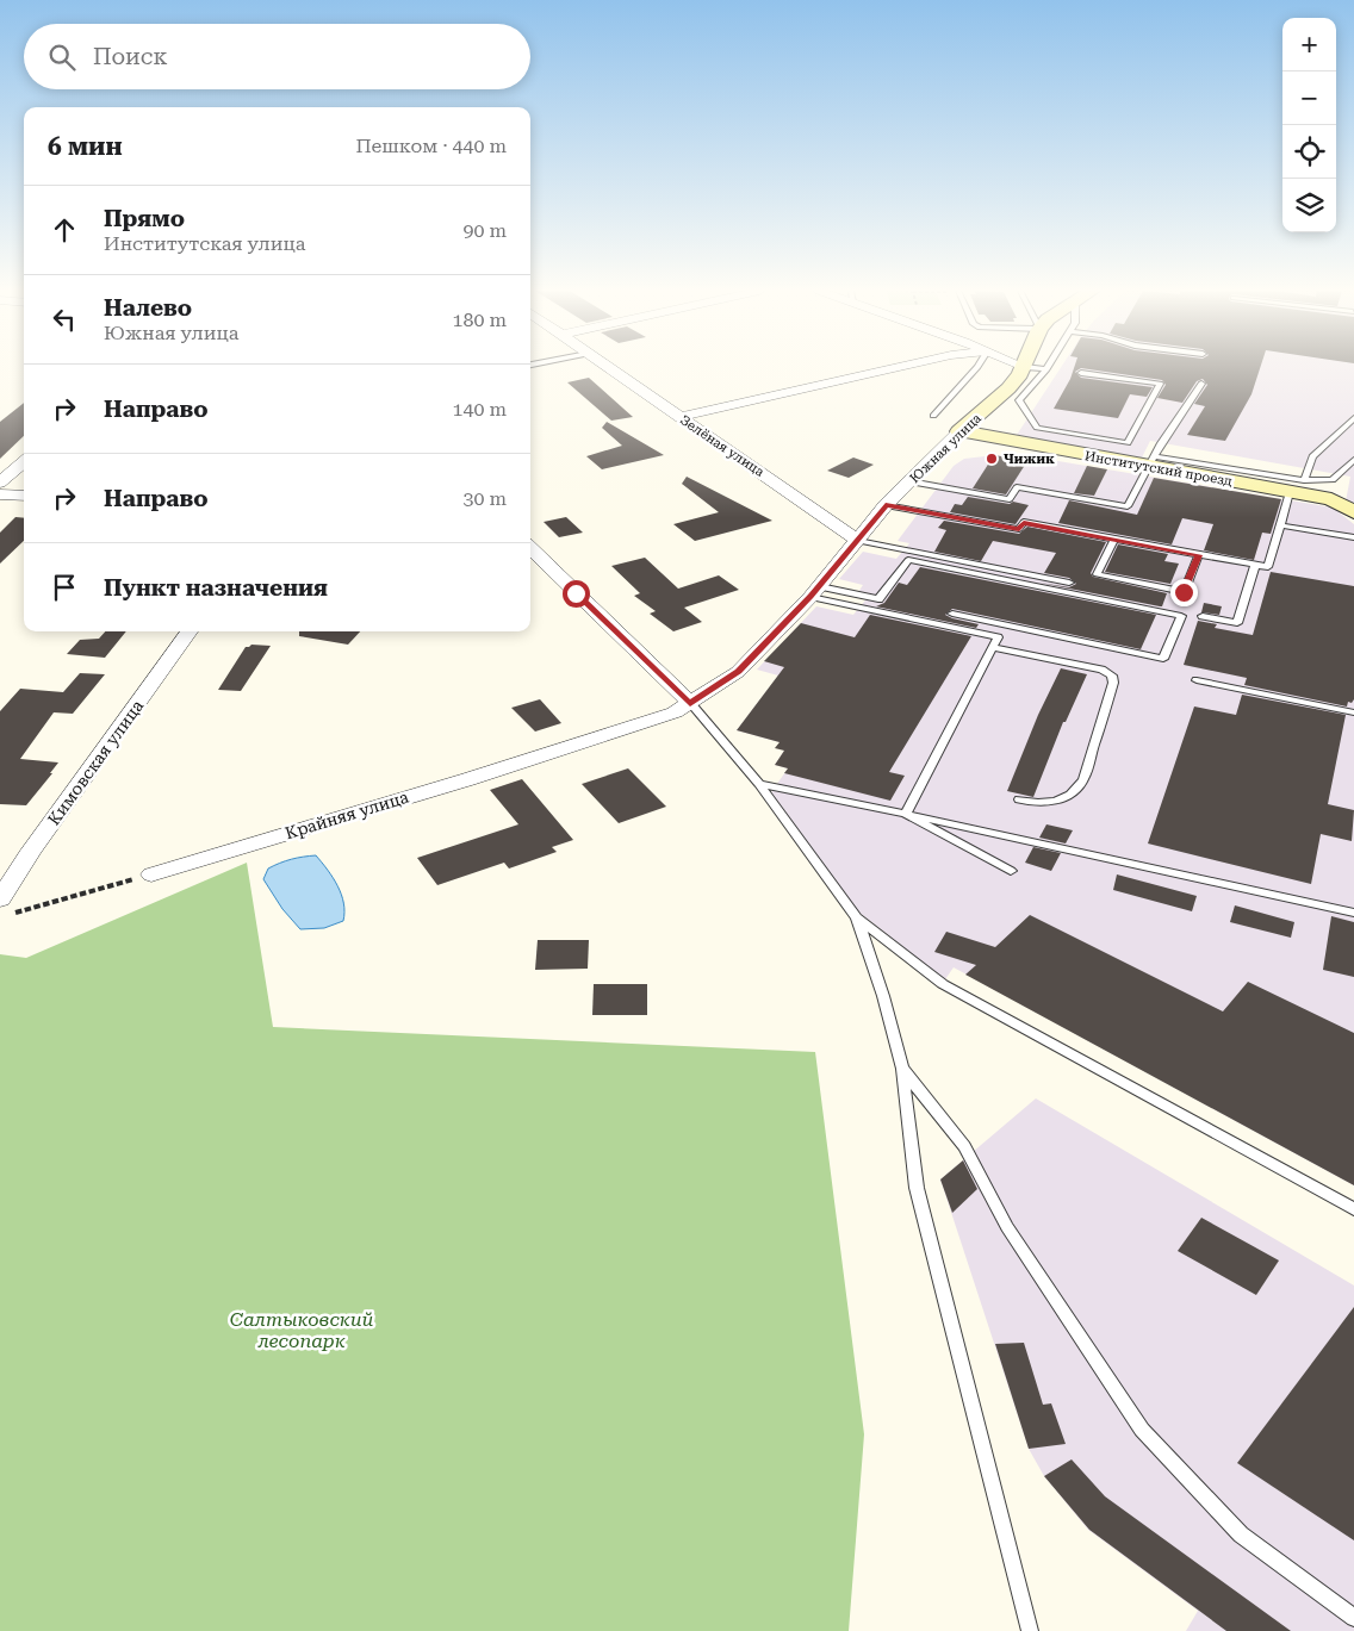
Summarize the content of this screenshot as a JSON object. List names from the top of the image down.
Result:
{
  "streets": {
    "street": [
      "Зелёная улица",
      "Южная улица",
      "Институтский проезд",
      "Кимовская улица",
      "Крайняя улица"
    ]
  },
  "crossings": [
    ["Зелёная улица", "Южная улица"],
    ["Южная улица", "Институтский проезд"],
    ["Южная улица", "Крайняя улица"]
  ],
  "parks": ["Салтыковский лесопарк"],
  "places": ["Чижик"],
  "page": {
    "map_buttons": ["+", "−"],
    "search": "Поиск",
    "heading": ["6 мин", "Пешком · 440 m"],
    "list": [
      ["Прямо", "Институтская улица", "90 m"],
      ["Налево", "Южная улица", "180 m"],
      ["Направо", "140 m"],
      ["Направо", "30 m"],
      "Пункт назначения"
    ]
  }
}
